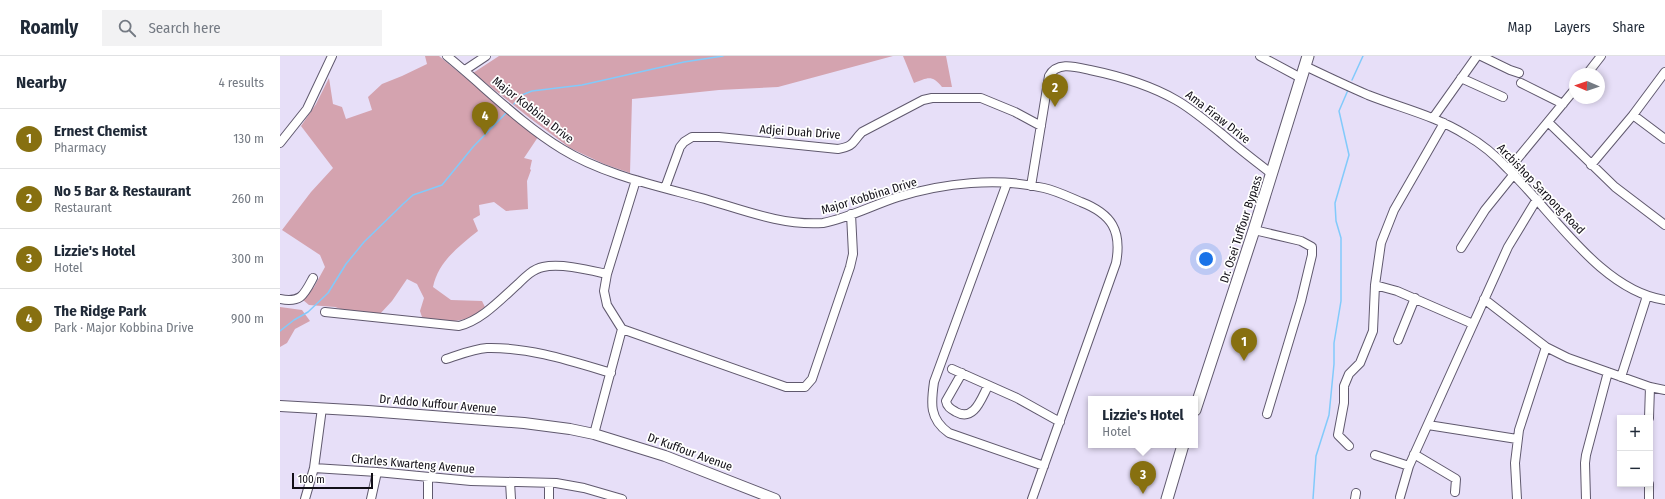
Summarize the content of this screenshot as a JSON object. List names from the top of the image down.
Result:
{
  "streets": {
    "highway": ["Dr. Osei Tuffour Bypass"],
    "main road": ["Dr Addo Kuffour Avenue", "Dr Kuffour Avenue"],
    "street": [
      "Major Kobbina Drive",
      "Ama Firaw Drive",
      "Adjei Duah Drive",
      "Arcbishop Sarpong Road",
      "Charles Kwarteng Avenue"
    ]
  },
  "crossings": [
    ["Major Kobbina Drive", "Ama Firaw Drive"],
    ["Major Kobbina Drive", "Adjei Duah Drive"],
    ["Ama Firaw Drive", "Adjei Duah Drive"],
    ["Ama Firaw Drive", "Dr. Osei Tuffour Bypass"],
    ["Arcbishop Sarpong Road", "Dr. Osei Tuffour Bypass"],
    ["Dr Addo Kuffour Avenue", "Dr Kuffour Avenue"]
  ],
  "scale_bar": "100 m",
  "north": "left",
  "page": {
    "header": "Roamly",
    "search": "Search here",
    "nav": ["Map", "Layers", "Share"],
    "heading": ["Nearby", "4 results"],
    "pins": [
      "2",
      "4",
      "1",
      "3"
    ],
    "list": [
      {
        "mark": "1",
        "name": "Ernest Chemist",
        "note": "Pharmacy",
        "value": "130 m"
      },
      {
        "mark": "2",
        "name": "No 5 Bar & Restaurant",
        "note": "Restaurant",
        "value": "260 m"
      },
      {
        "mark": "3",
        "name": "Lizzie's Hotel",
        "note": "Hotel",
        "value": "300 m"
      },
      {
        "mark": "4",
        "name": "The Ridge Park",
        "note": "Park · Major Kobbina Drive",
        "value": "900 m"
      }
    ],
    "popup": ["Lizzie's Hotel", "Hotel"],
    "map_buttons": ["+", "−"],
    "scale": "100 m"
  }
}
